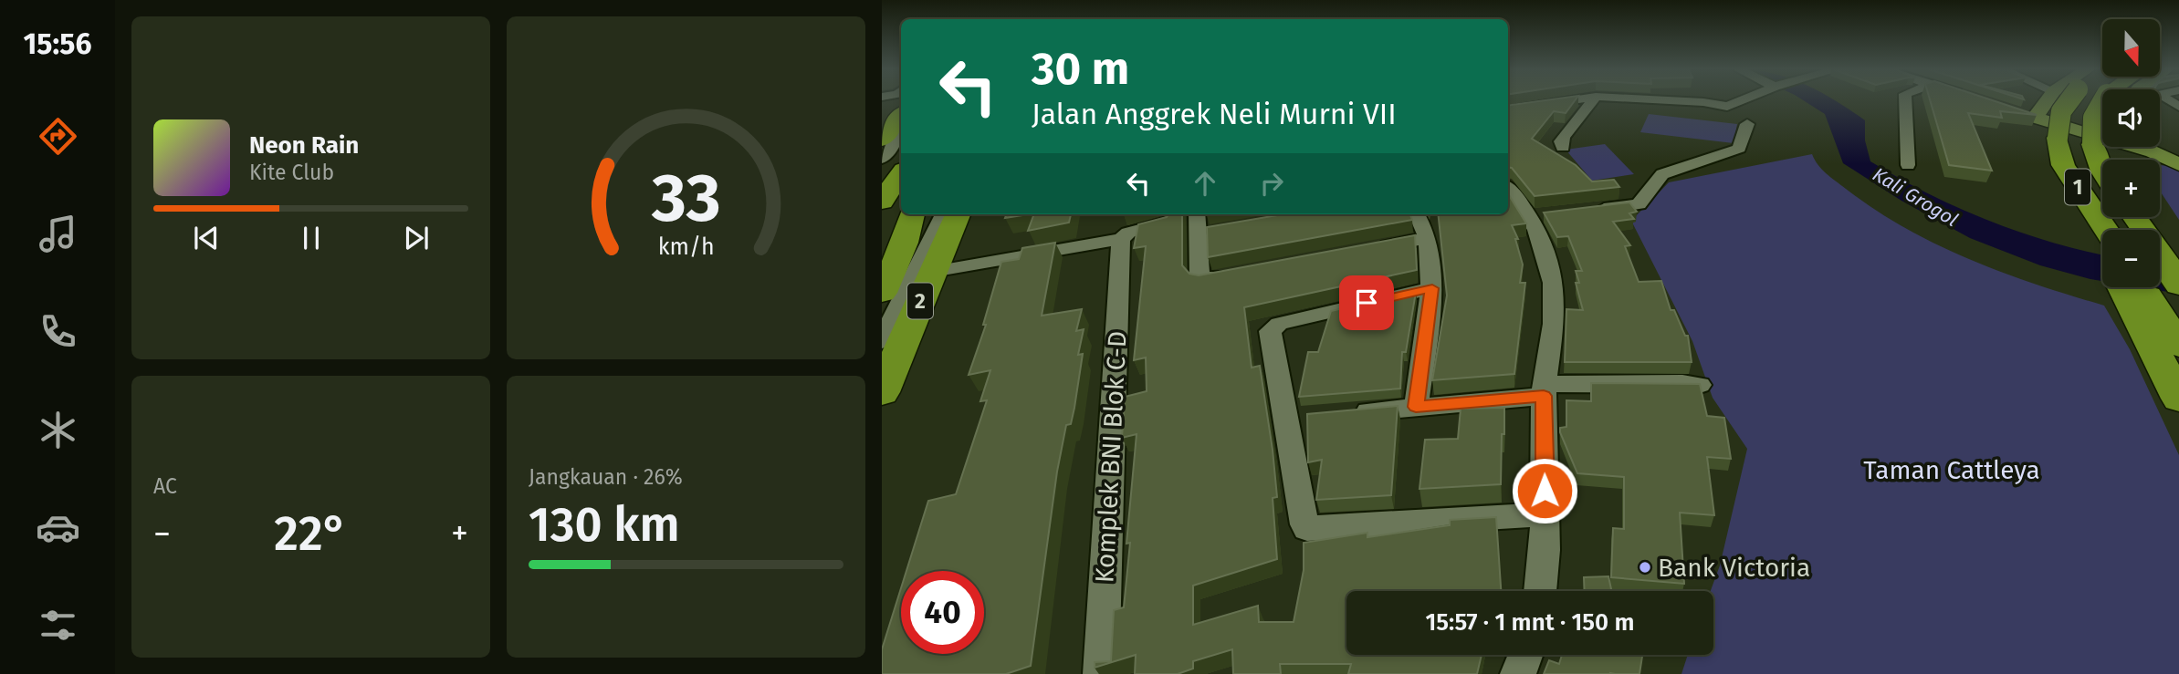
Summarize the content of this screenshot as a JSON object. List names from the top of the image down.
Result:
{
  "streets": {
    "highway": ["1", "2"],
    "street": ["Komplek BNI Blok C-D"]
  },
  "water": ["Kali Grogol"],
  "parks": ["Taman Cattleya"],
  "places": ["Bank Victoria"],
  "north": "bottom",
  "page": {
    "tabs": "15:56",
    "map_buttons": ["+", "−"],
    "turn": ["30 m", "Jalan Anggrek Neli Murni VII"],
    "song": ["Neon Rain", "Kite Club"],
    "tile": [
      "AC",
      ["Jangkauan · 26%", "130 km"]
    ],
    "heat": ["−", "22°", "+"],
    "limit": "40",
    "trip": "15:57 · 1 mnt · 150 m",
    "gauge": ["33", "km/h"]
  }
}
